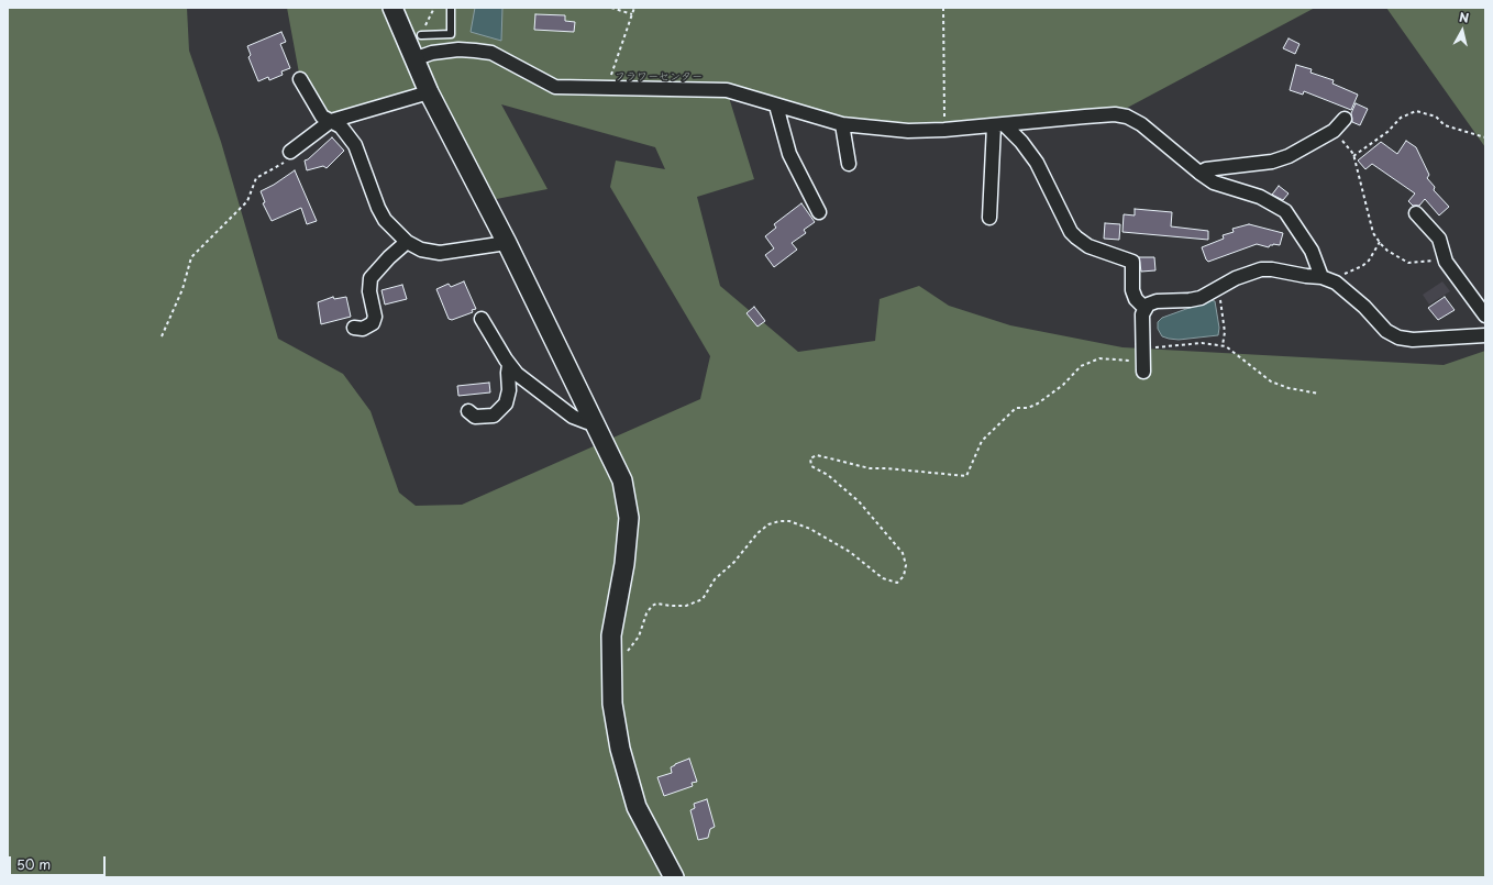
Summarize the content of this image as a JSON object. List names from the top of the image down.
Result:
{
  "parks": ["フラワーセンター"],
  "scale_bar": "50 m",
  "north": "top"
}
